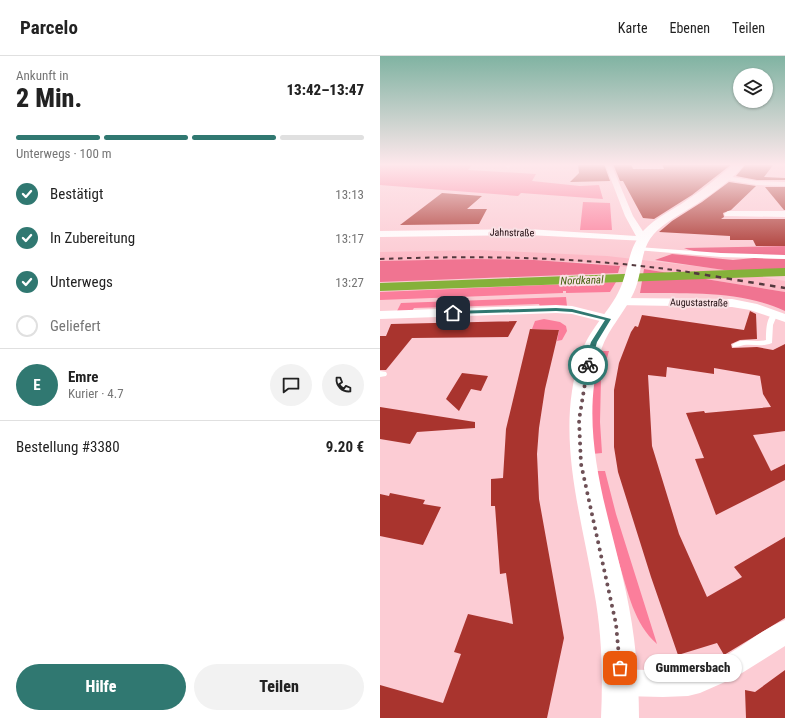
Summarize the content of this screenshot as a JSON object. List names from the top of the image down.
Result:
{
  "streets": {
    "street": ["Jahnstraße", "Augustastraße"]
  },
  "water": ["Nordkanal"],
  "places": ["Gummersbach"],
  "page": {
    "header": "Parcelo",
    "nav": ["Karte", "Ebenen", "Teilen"],
    "heading": ["2 Min.", "Ankunft in", "13:42–13:47"],
    "panel": [
      "Emre",
      "Kurier · 4.7",
      "Bestellung #3380",
      "9.20 €"
    ],
    "bar": "Unterwegs · 100 m",
    "list": [
      ["Bestätigt", "13:13"],
      ["In Zubereitung", "13:17"],
      ["Unterwegs", "13:27"],
      "Geliefert"
    ],
    "round": "E",
    "bubble": "Gummersbach",
    "buttons": ["Hilfe", "Teilen"]
  }
}
